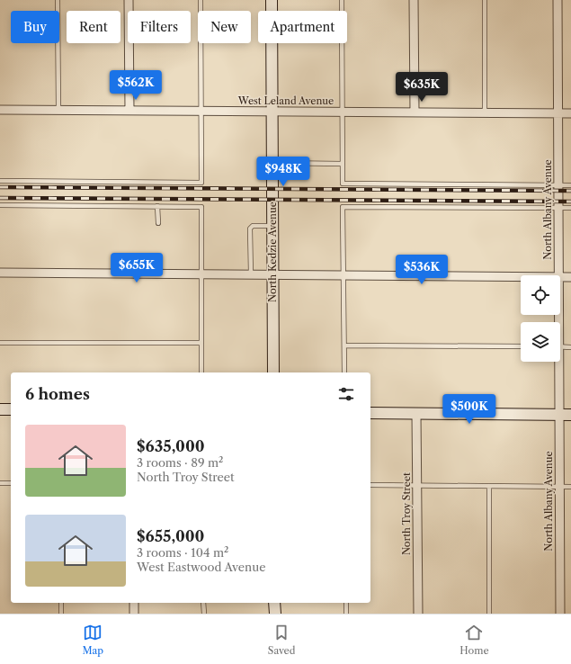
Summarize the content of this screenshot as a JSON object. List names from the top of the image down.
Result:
{
  "streets": {
    "main road": ["North Kedzie Avenue"],
    "street": ["West Leland Avenue", "North Albany Avenue", "North Troy Street"]
  },
  "crossings": [
    ["West Leland Avenue", "North Albany Avenue"],
    ["West Leland Avenue", "North Kedzie Avenue"]
  ],
  "page": {
    "chip": [
      "Buy",
      "Rent",
      "Filters",
      "New",
      "Apartment"
    ],
    "price": [
      "$562K",
      "$635K",
      "$948K",
      "$655K",
      "$536K",
      "$500K"
    ],
    "heading": "6 homes",
    "list": [
      {
        "name": "$635,000",
        "note": "3 rooms · 89 m² · North Troy Street"
      },
      {
        "name": "$655,000",
        "note": "3 rooms · 104 m² · West Eastwood Avenue"
      }
    ],
    "tabs": ["Map", "Saved", "Home"]
  }
}
